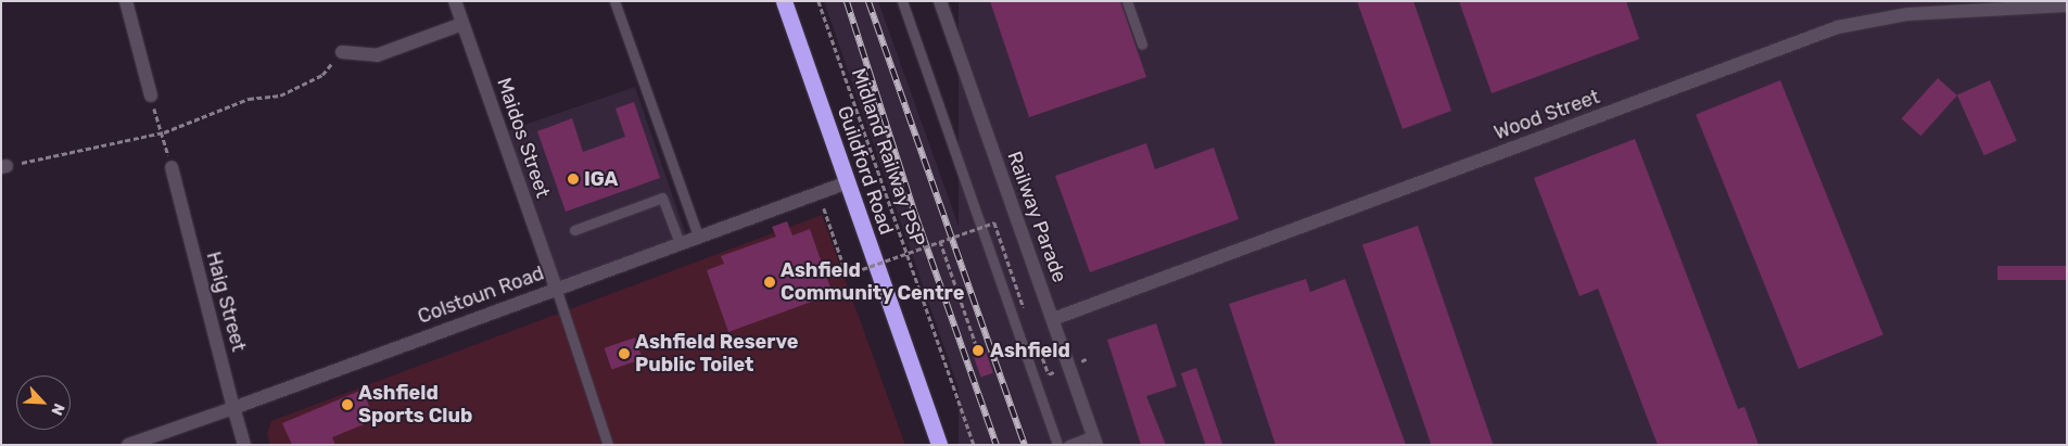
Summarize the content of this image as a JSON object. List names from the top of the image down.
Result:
{
  "streets": {
    "highway": ["Guildford Road"],
    "street": [
      "Wood Street",
      "Maidos Street",
      "Railway Parade",
      "Colstoun Road",
      "Haig Street"
    ],
    "path": ["Midland Railway PSP"]
  },
  "crossings": [
    ["Wood Street", "Railway Parade"],
    ["Maidos Street", "Colstoun Road"],
    ["Guildford Road", "Colstoun Road"],
    ["Colstoun Road", "Haig Street"]
  ],
  "places": [
    "IGA",
    "Ashfield Community Centre",
    "Ashfield",
    "Ashfield Reserve Public Toilet",
    "Ashfield Sports Club"
  ],
  "north": "bottom right"
}
